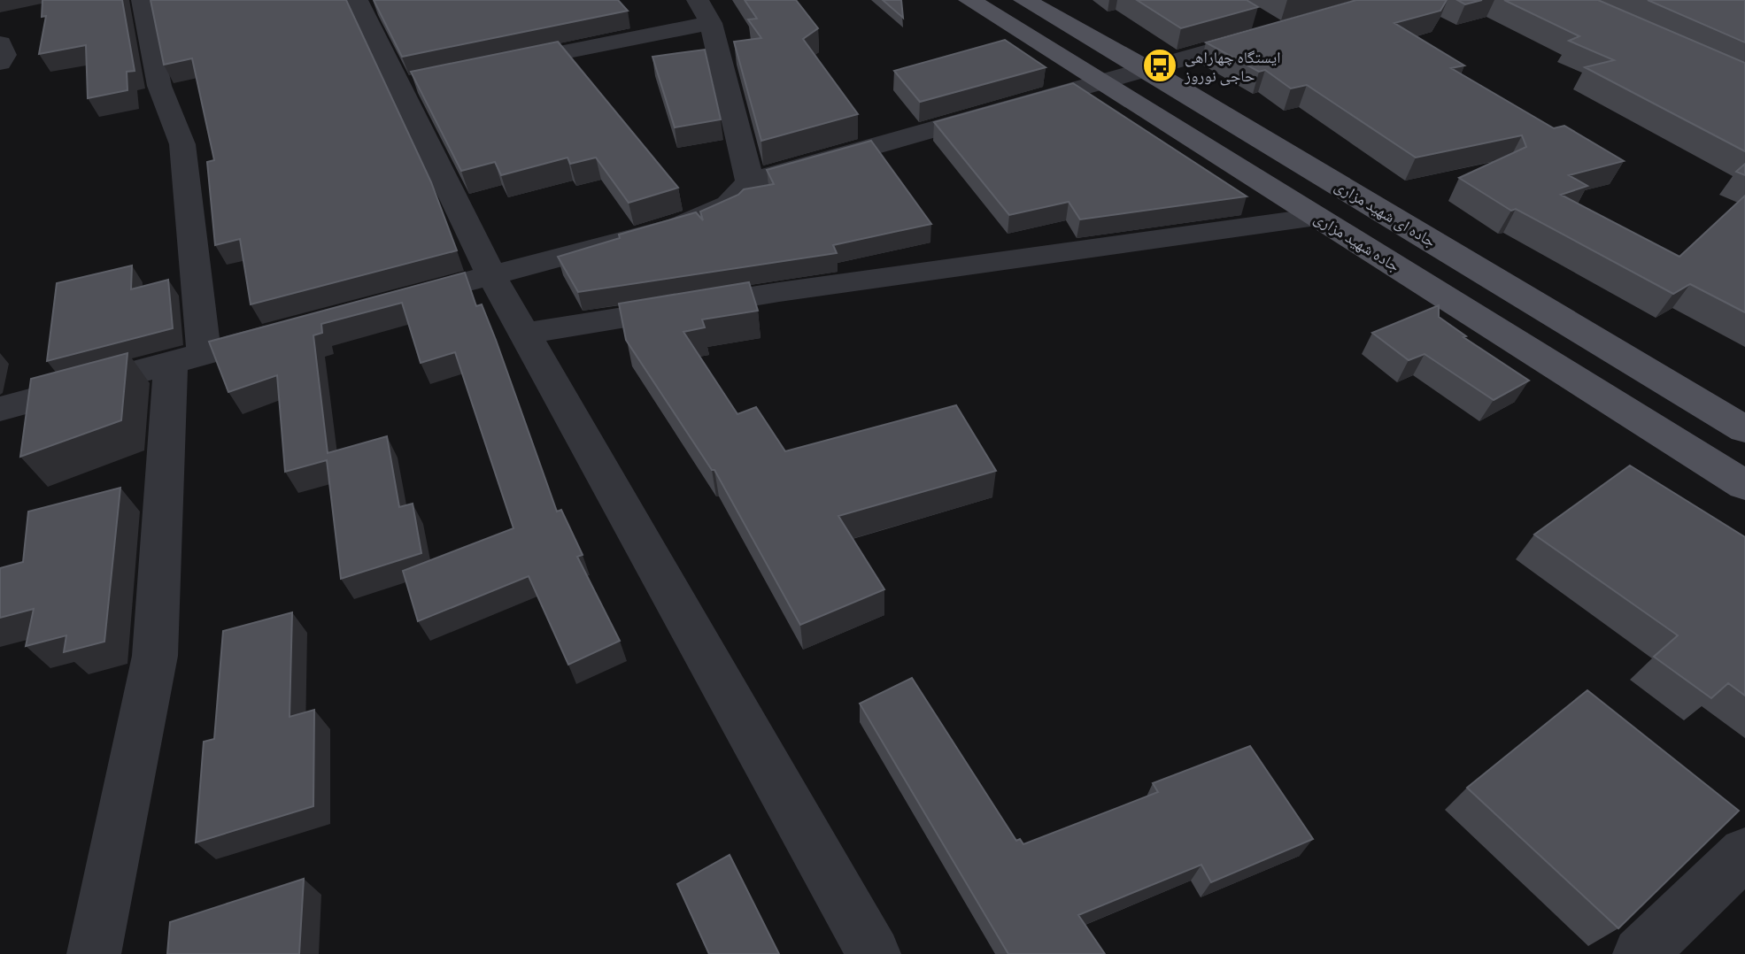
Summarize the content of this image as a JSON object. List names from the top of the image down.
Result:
{
  "streets": {
    "main road": ["جاده ای شهید مزاری", "جاده شهید مزاری"]
  },
  "places": {
    "bus stop": ["ایستگاه چهاراهی حاجی نوروز"]
  }
}
